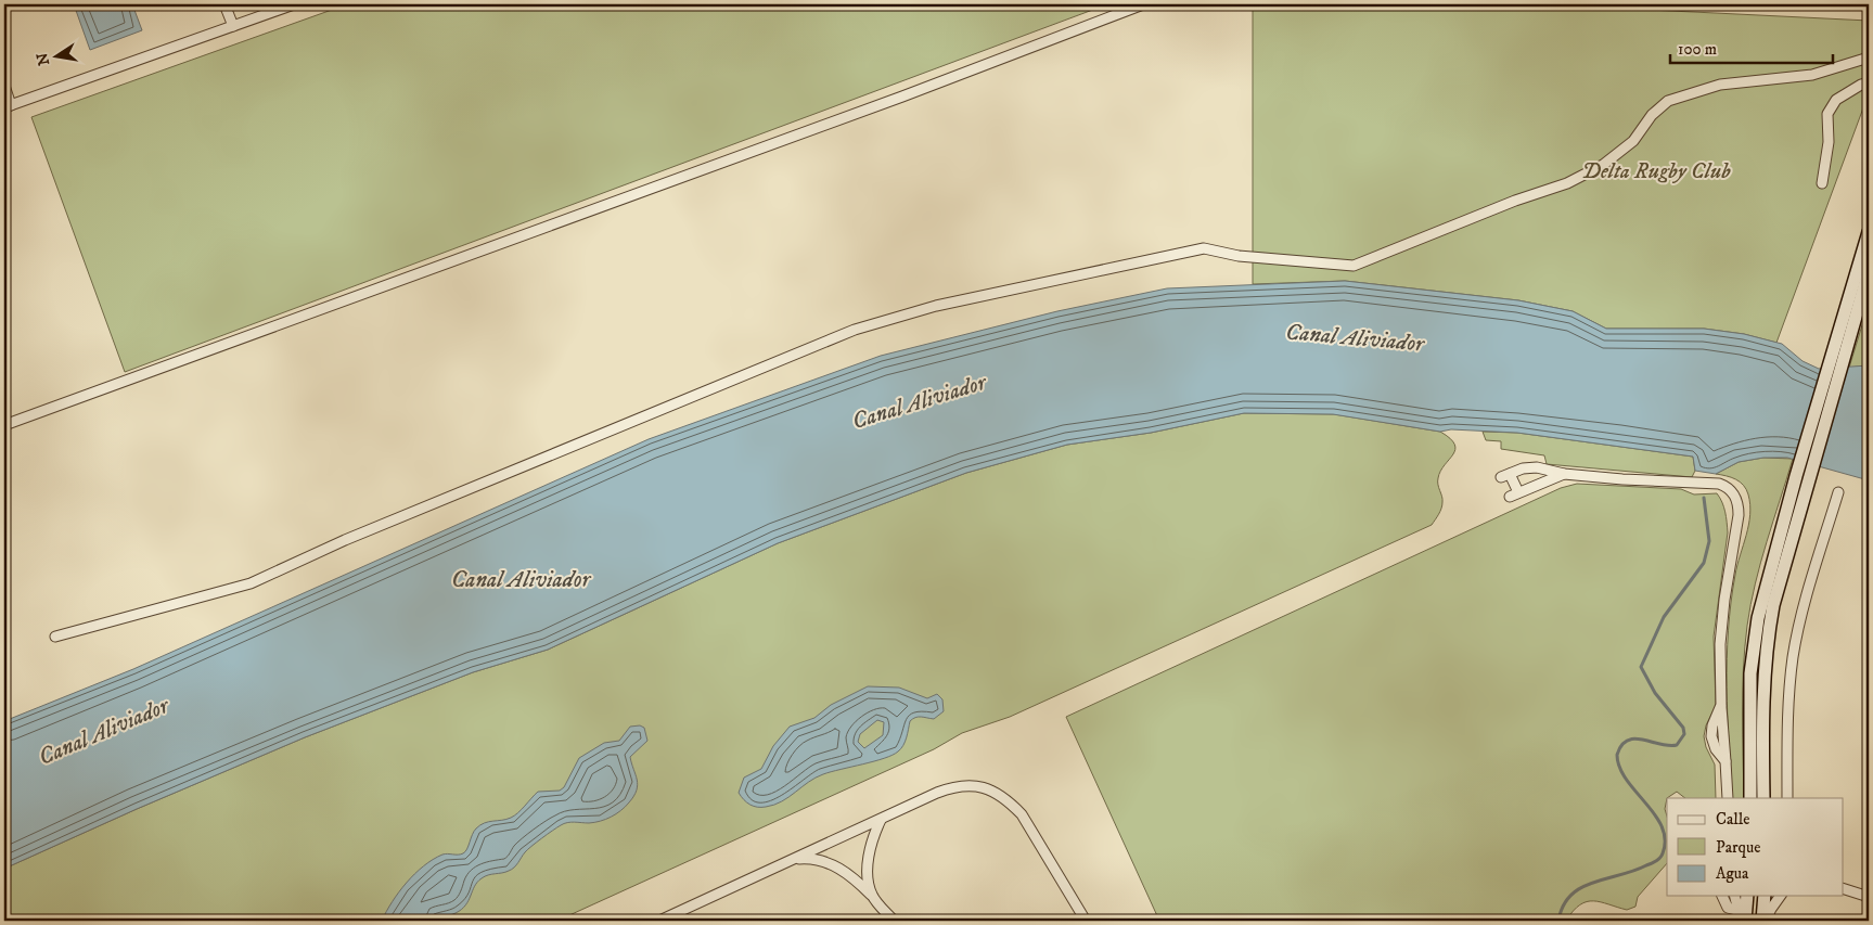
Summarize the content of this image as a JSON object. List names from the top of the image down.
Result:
{
  "water": ["Canal Aliviador"],
  "parks": ["Delta Rugby Club"],
  "legend": ["Calle", "Parque", "Agua"],
  "scale_bar": "100 m",
  "north": "left"
}
